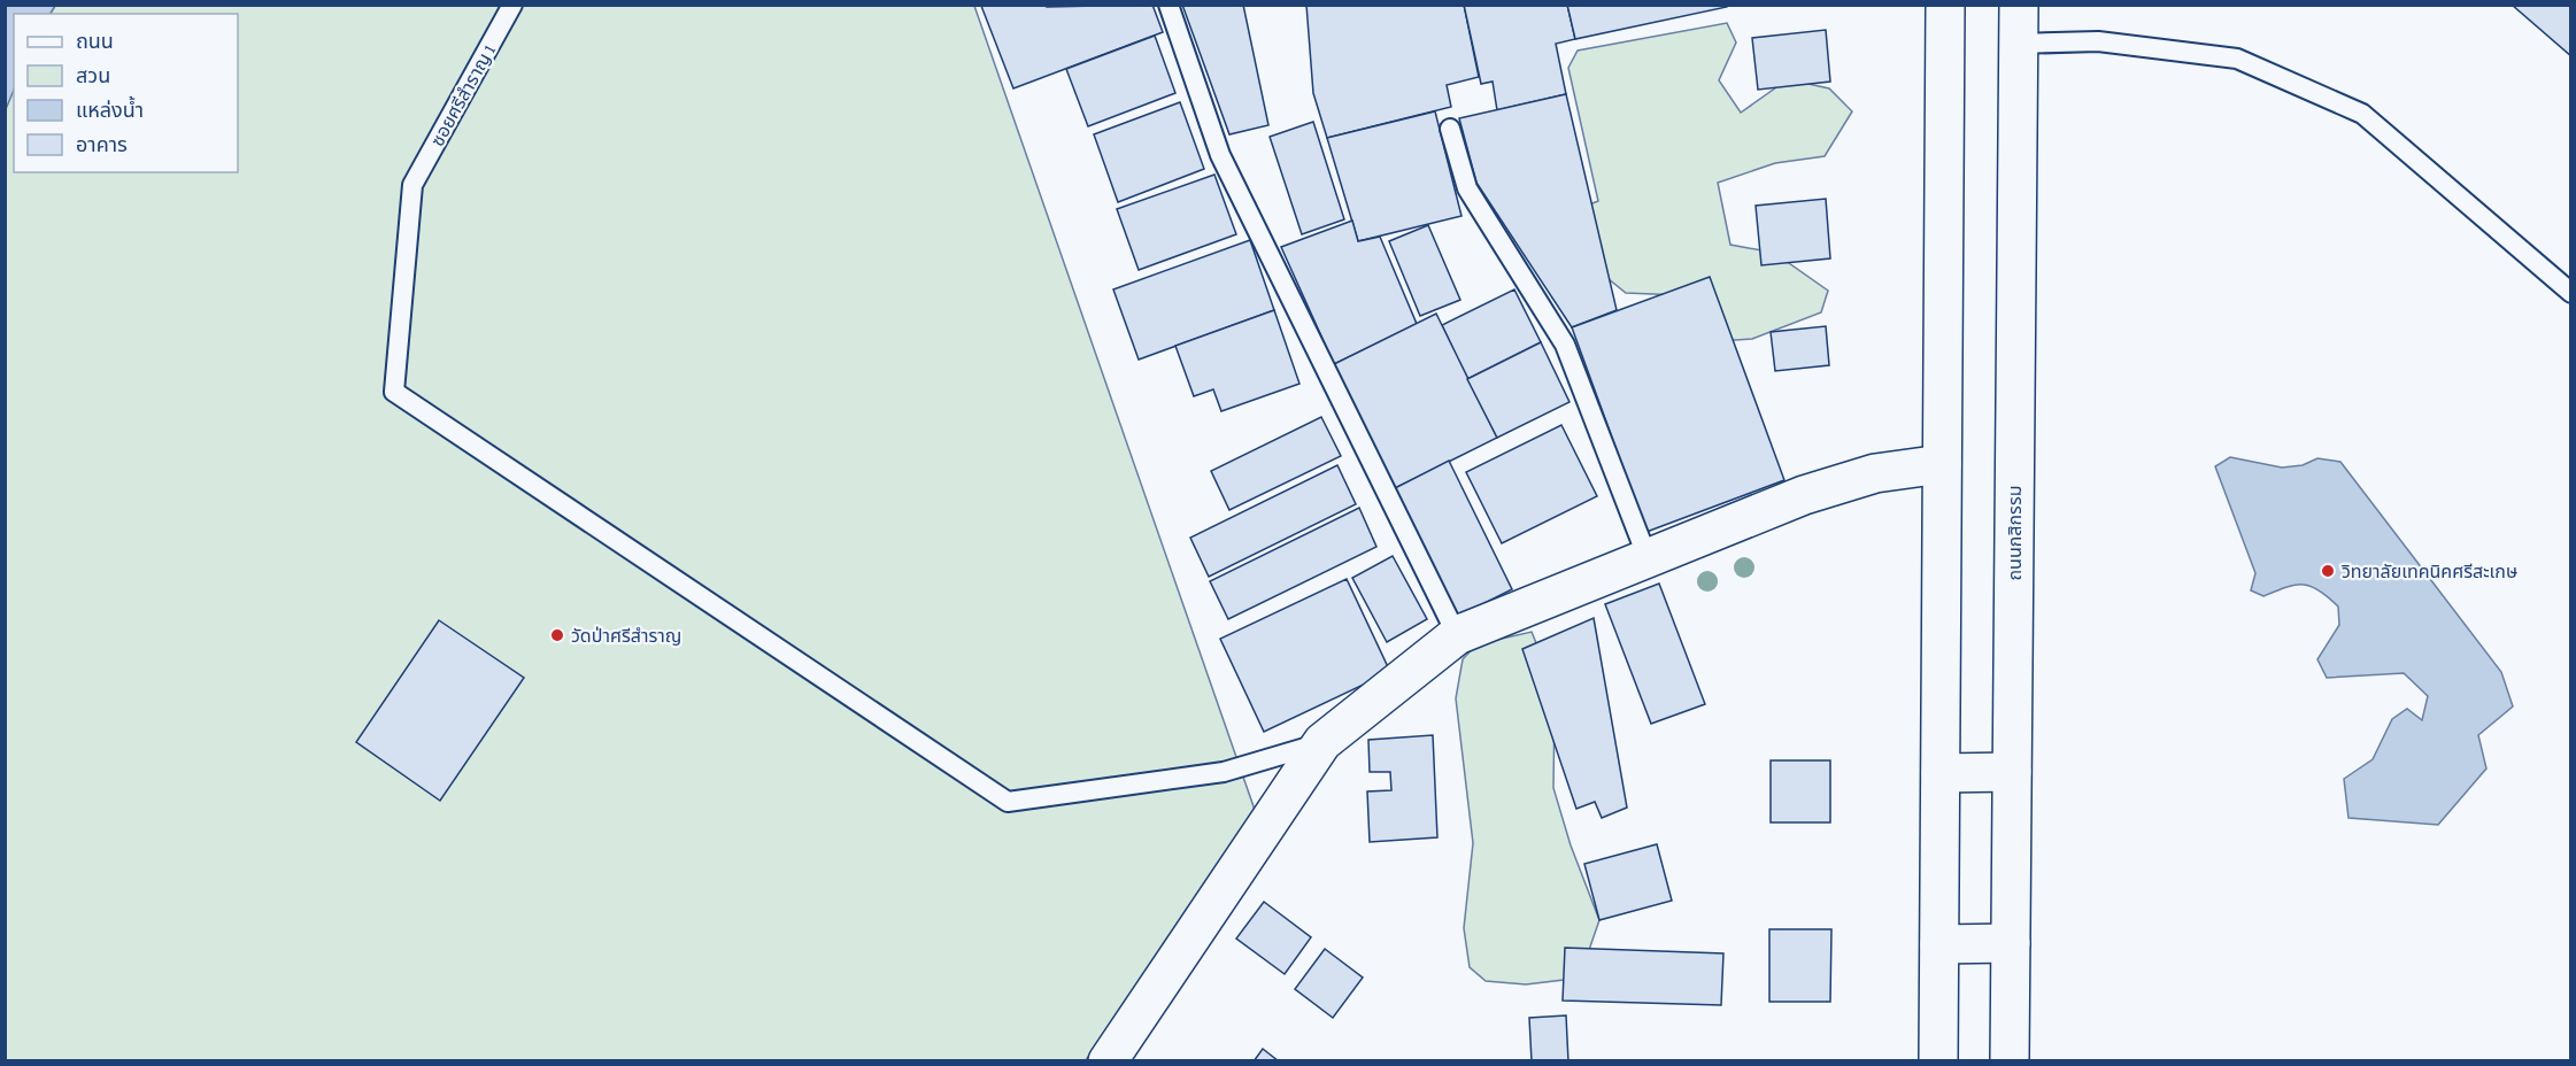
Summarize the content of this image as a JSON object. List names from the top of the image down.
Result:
{
  "streets": {
    "main road": ["ถนนกสิกรรม"],
    "lane": ["ซอยศรีสำราญ 1"]
  },
  "places": ["วิทยาลัยเทคนิคศรีสะเกษ", "วัดป่าศรีสำราญ"],
  "legend": [
    "ถนน",
    "สวน",
    "แหล่งน้ำ",
    "อาคาร"
  ]
}
